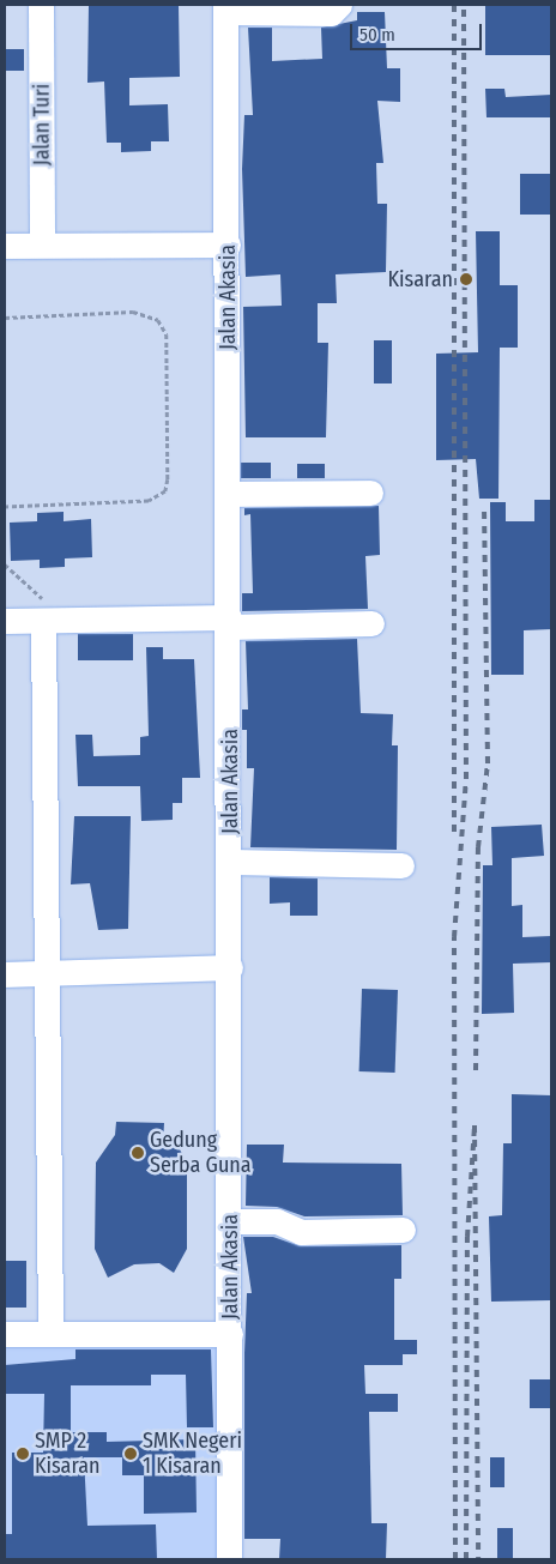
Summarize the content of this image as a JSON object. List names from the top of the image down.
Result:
{
  "streets": {
    "street": ["Jalan Turi", "Jalan Akasia"]
  },
  "places": [
    "Kisaran",
    "Gedung Serba Guna",
    "SMP 2 Kisaran",
    "SMK Negeri 1 Kisaran"
  ],
  "scale_bar": "50 m"
}
